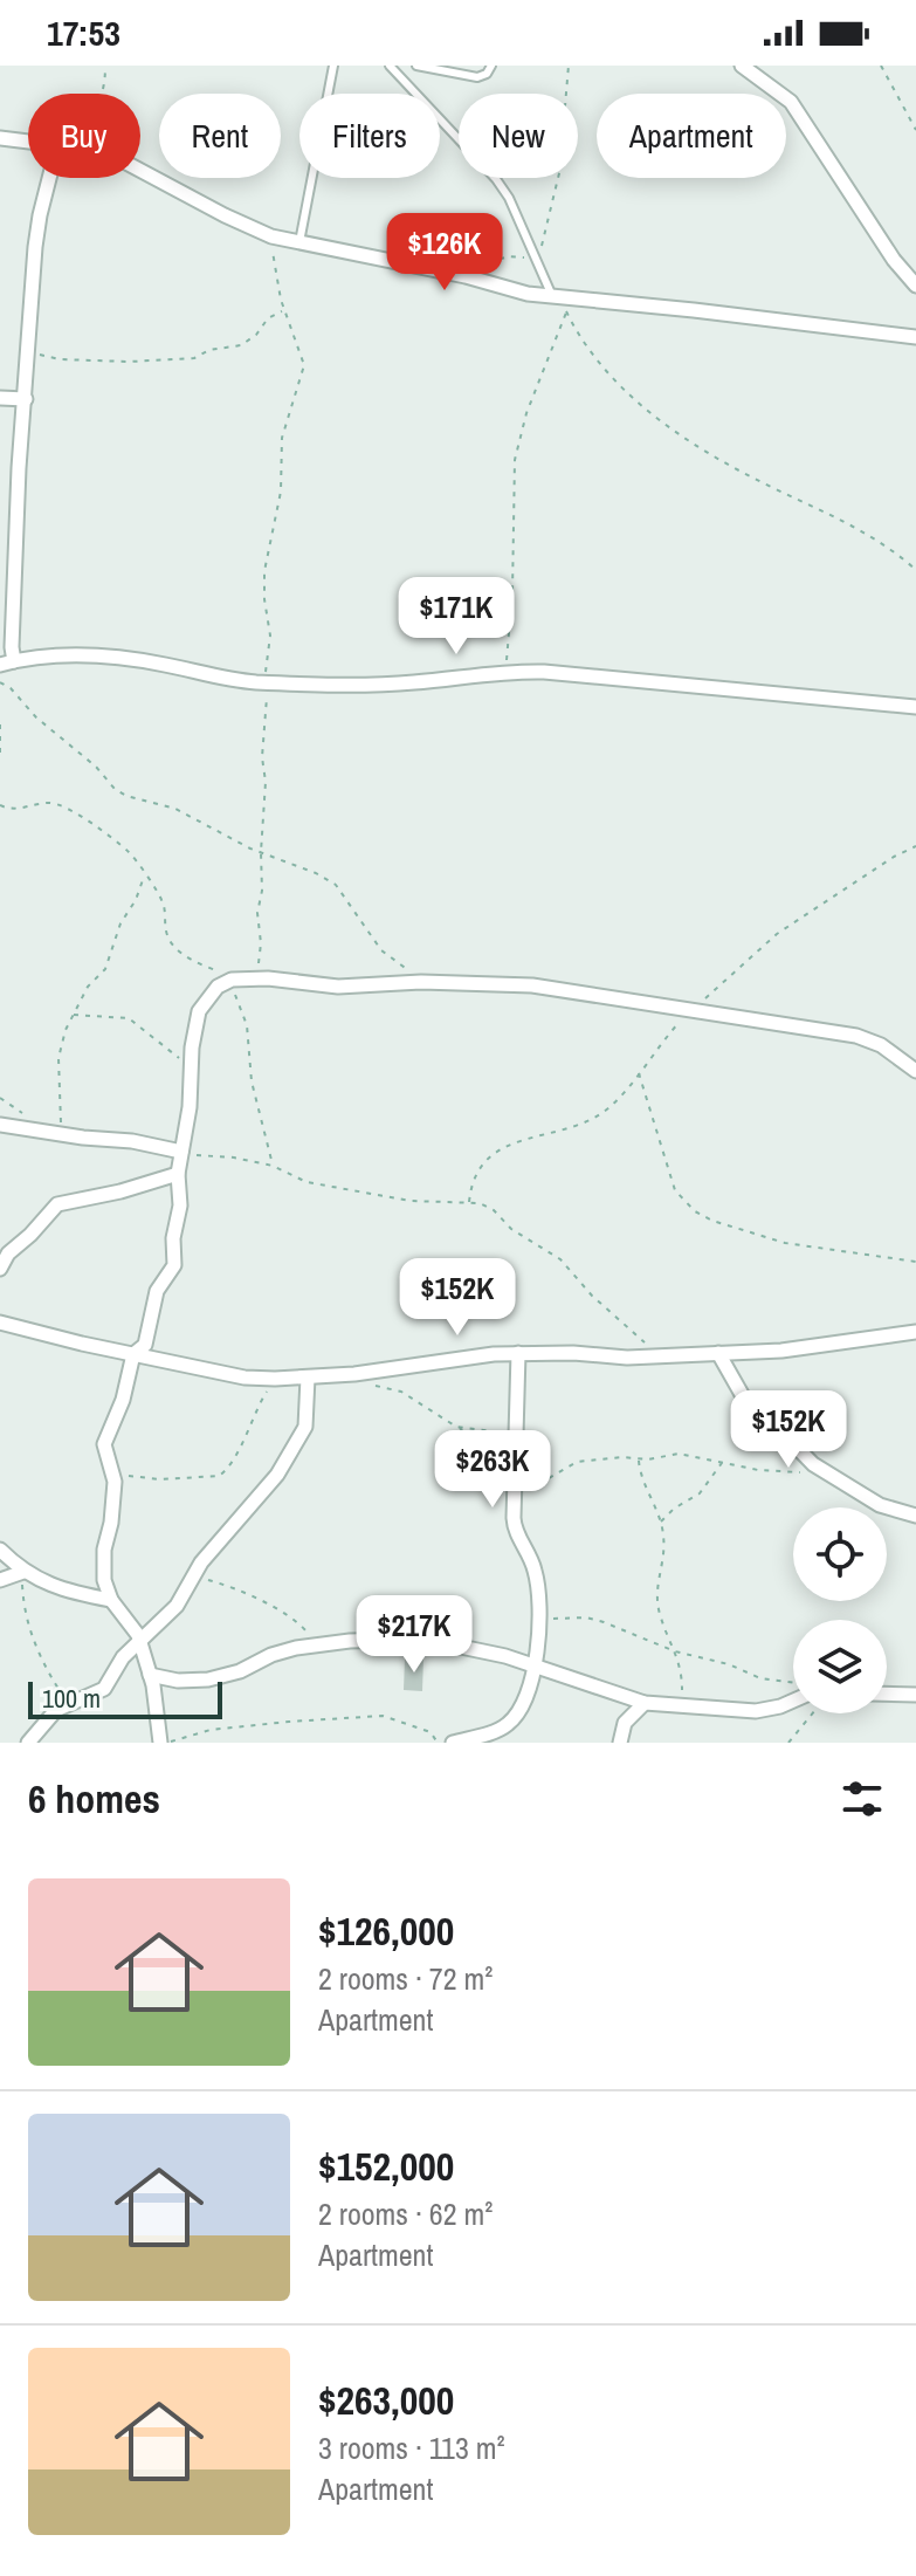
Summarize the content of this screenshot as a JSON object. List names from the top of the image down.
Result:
{
  "scale_bar": "100 m",
  "page": {
    "status": "17:53",
    "chip": [
      "Buy",
      "Rent",
      "Filters",
      "New",
      "Apartment"
    ],
    "price": [
      "$126K",
      "$171K",
      "$152K",
      "$152K",
      "$263K",
      "$217K"
    ],
    "scale": "100 m",
    "heading": "6 homes",
    "list": [
      {
        "name": "$126,000",
        "note": "2 rooms · 72 m² · Apartment"
      },
      {
        "name": "$152,000",
        "note": "2 rooms · 62 m² · Apartment"
      },
      {
        "name": "$263,000",
        "note": "3 rooms · 113 m² · Apartment"
      }
    ]
  }
}
